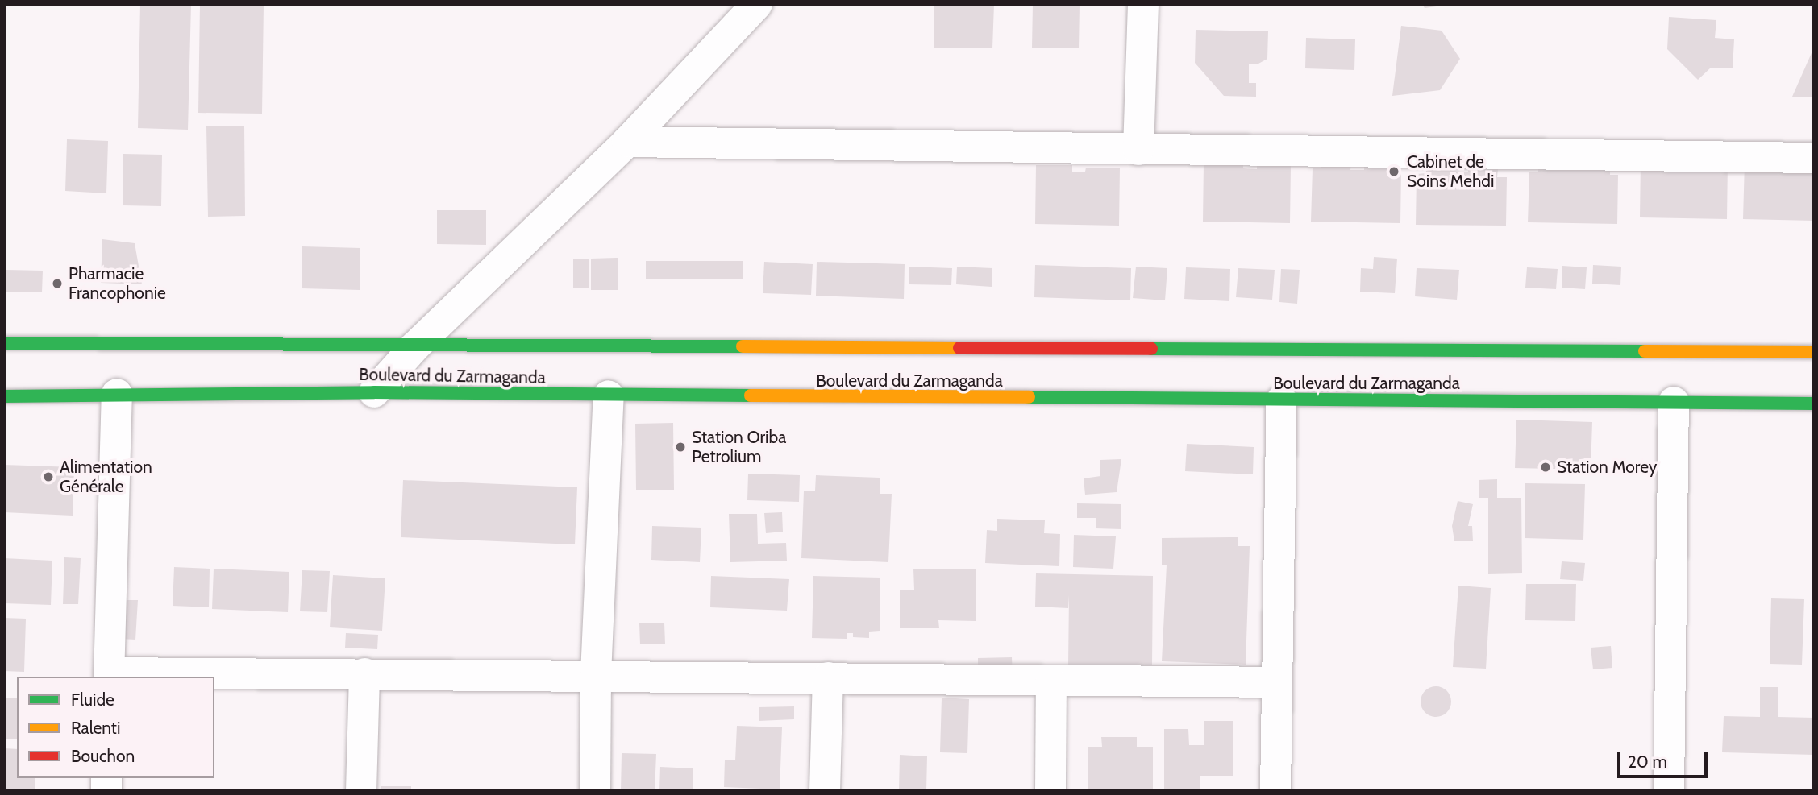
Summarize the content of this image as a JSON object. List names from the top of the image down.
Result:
{
  "streets": {
    "main road": ["Boulevard du Zarmaganda"]
  },
  "places": [
    "Cabinet de Soins Mehdi",
    "Pharmacie Francophonie",
    "Station Oriba Petrolium",
    "Station Morey",
    "Alimentation Générale"
  ],
  "legend": ["Fluide", "Ralenti", "Bouchon"],
  "scale_bar": "20 m"
}
